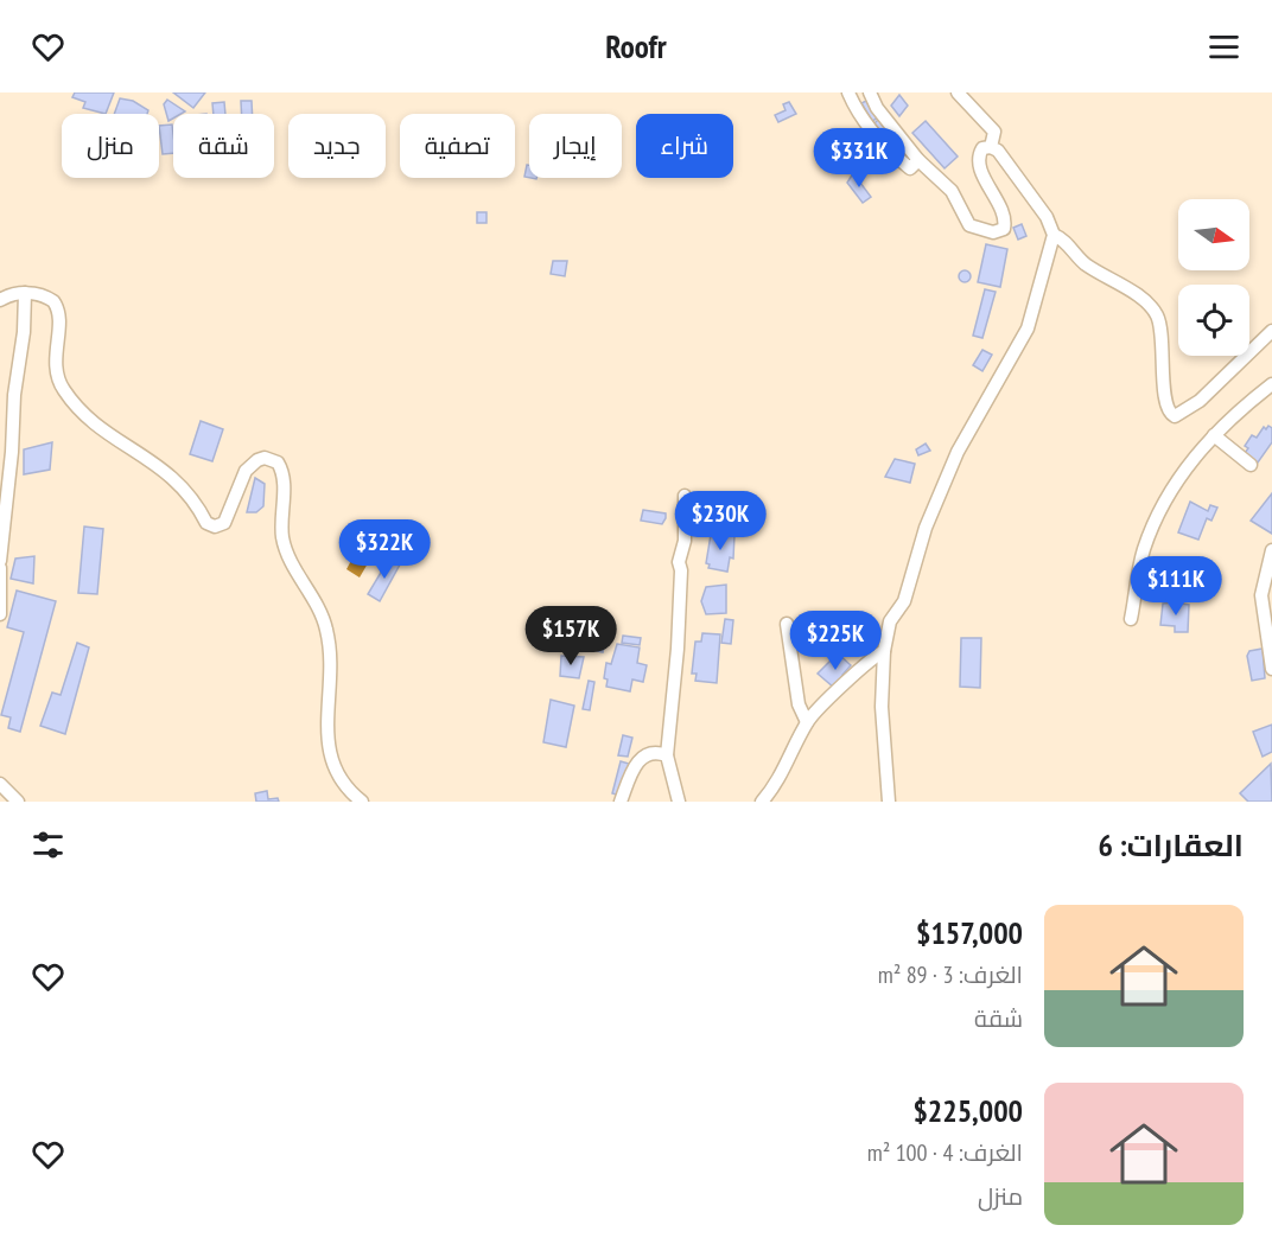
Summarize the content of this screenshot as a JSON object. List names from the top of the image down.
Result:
{
  "north": "right",
  "page": {
    "header": "Roofr",
    "chip": [
      "شراء",
      "إيجار",
      "تصفية",
      "جديد",
      "شقة",
      "منزل"
    ],
    "price": [
      "$331K",
      "$230K",
      "$322K",
      "$111K",
      "$157K",
      "$225K"
    ],
    "heading": "العقارات: 6",
    "list": [
      {
        "name": "$157,000",
        "note": "الغرف: 3 · 89 m² · شقة"
      },
      {
        "name": "$225,000",
        "note": "الغرف: 4 · 100 m² · منزل"
      }
    ]
  }
}
